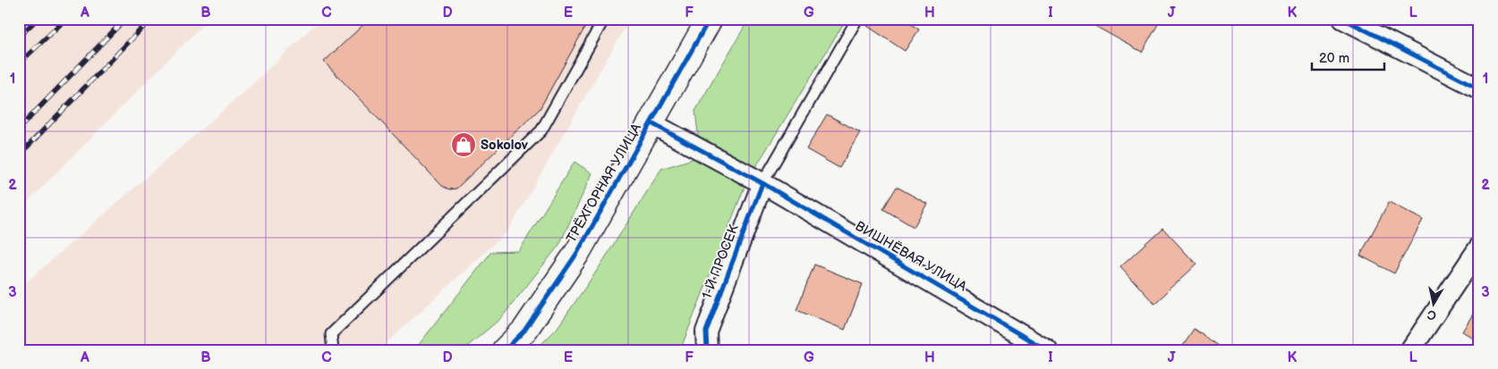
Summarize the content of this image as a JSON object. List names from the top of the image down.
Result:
{
  "streets": {
    "street": ["ТРЁХГОРНАЯ УЛИЦА", "ВИШНЁВАЯ УЛИЦА", "1-Й ПРОСЕК"]
  },
  "crossings": [
    ["ТРЁХГОРНАЯ УЛИЦА", "ВИШНЁВАЯ УЛИЦА"],
    ["ВИШНЁВАЯ УЛИЦА", "1-Й ПРОСЕК"]
  ],
  "places": {
    "shop": ["Sokolov"]
  },
  "scale_bar": "20 m",
  "north": "bottom",
  "grid": {
    "columns": [
      "A",
      "B",
      "C",
      "D",
      "E",
      "F",
      "G",
      "H",
      "I",
      "J",
      "K",
      "L"
    ],
    "rows": ["1", "2", "3"]
  }
}
